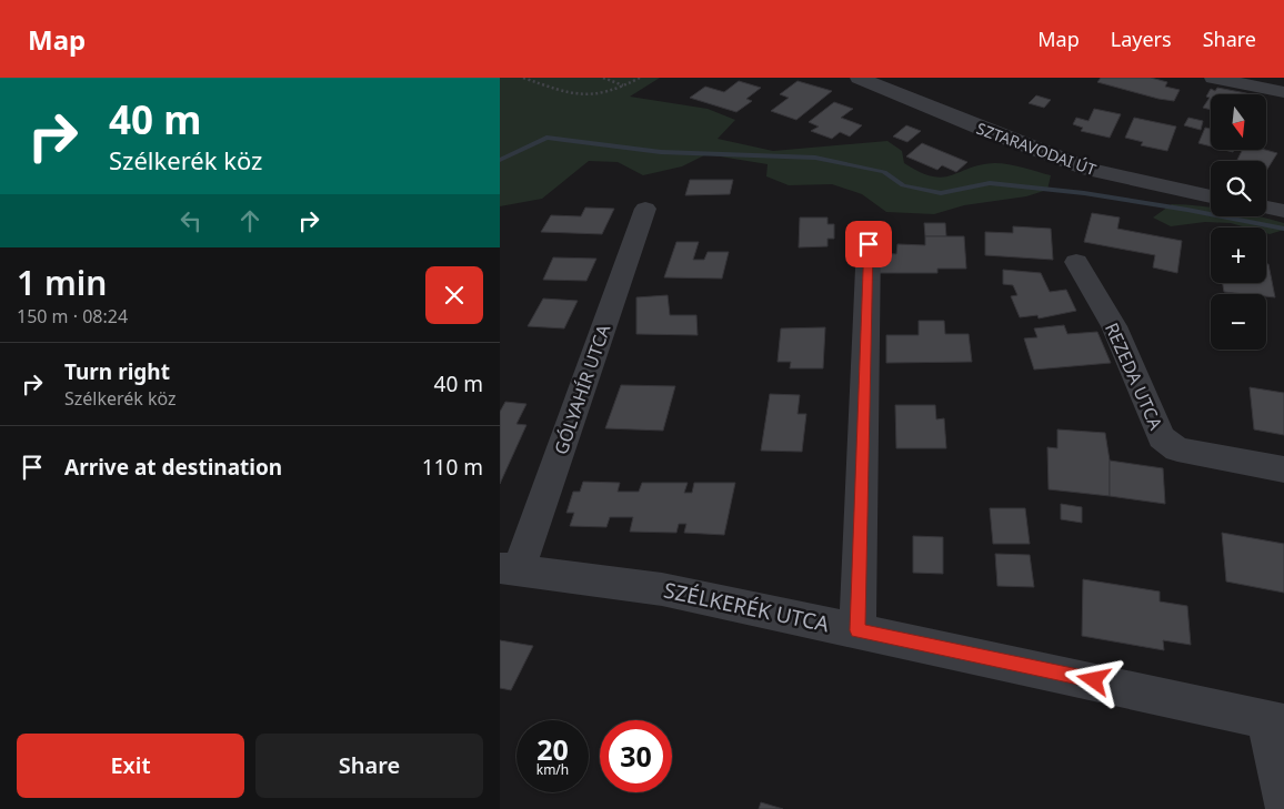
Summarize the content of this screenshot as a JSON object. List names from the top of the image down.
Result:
{
  "streets": {
    "street": [
      "SZTARAVODAI ÚT",
      "REZEDA UTCA",
      "GÓLYAHÍR UTCA",
      "SZÉLKERÉK UTCA"
    ]
  },
  "crossings": [
    ["GÓLYAHÍR UTCA", "SZÉLKERÉK UTCA"]
  ],
  "north": "bottom",
  "page": {
    "header": "Map",
    "nav": ["Map", "Layers", "Share"],
    "turn": ["40 m", "Szélkerék köz"],
    "map_buttons": ["+", "−"],
    "heading": ["1 min", "150 m · 08:24"],
    "list": [
      {
        "name": "Turn right",
        "note": "Szélkerék köz",
        "value": "40 m"
      },
      {
        "name": "Arrive at destination",
        "value": "110 m"
      }
    ],
    "speed": "20 km/h",
    "limit": "30",
    "buttons": ["Exit", "Share"]
  }
}
